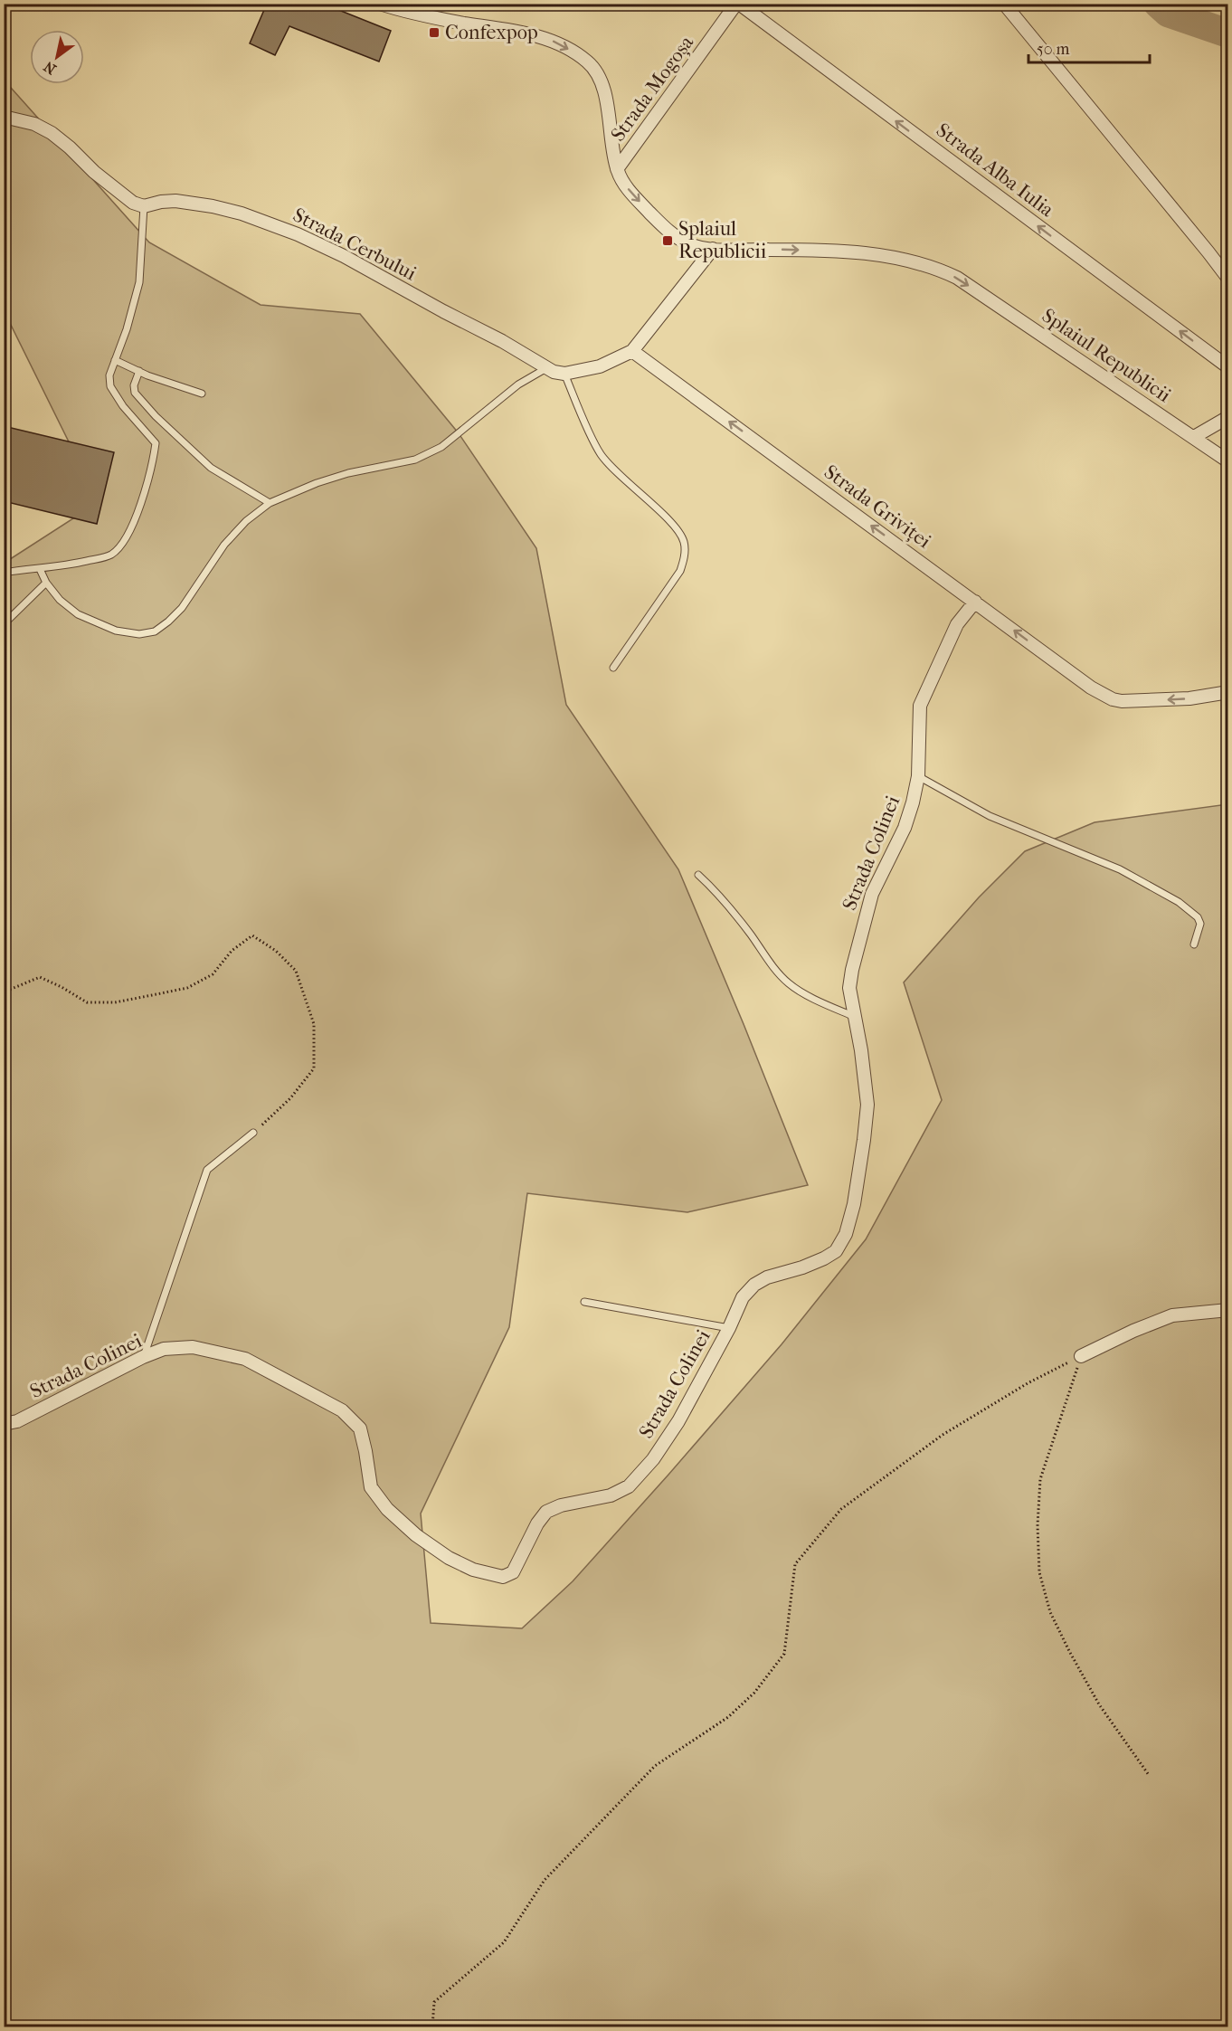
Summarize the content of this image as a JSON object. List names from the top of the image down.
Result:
{
  "streets": {
    "street": [
      "Strada Mogoșa",
      "Strada Alba Iulia",
      "Strada Cerbului",
      "Splaiul Republicii",
      "Strada Griviței",
      "Strada Colinei"
    ]
  },
  "crossings": [
    ["Strada Mogoșa", "Strada Alba Iulia"],
    ["Strada Mogoșa", "Splaiul Republicii"],
    ["Strada Cerbului", "Strada Griviței"],
    ["Strada Griviței", "Strada Colinei"]
  ],
  "one_way": ["Strada Alba Iulia", "Splaiul Republicii", "Strada Griviței"],
  "places": {
    "transit": ["Confexpop", "Splaiul Republicii"]
  },
  "scale_bar": "50 m",
  "north": "bottom left"
}
